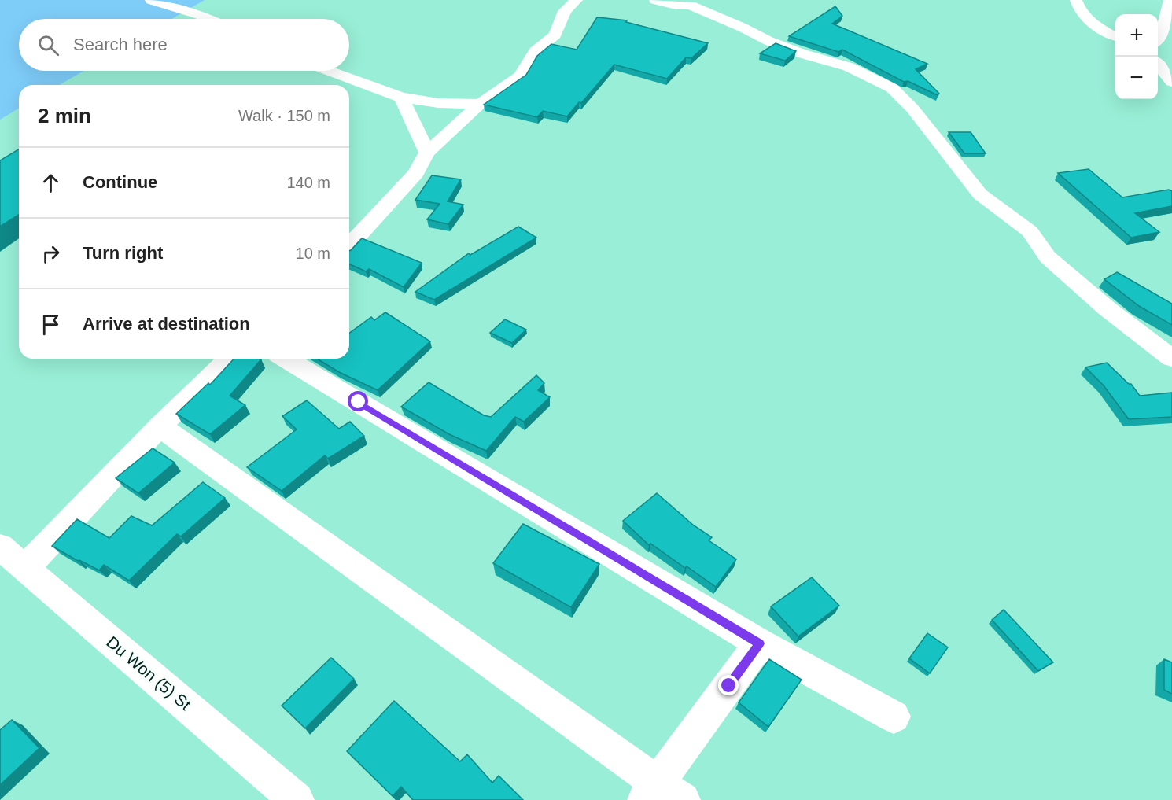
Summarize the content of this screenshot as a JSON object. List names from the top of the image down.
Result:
{
  "streets": {
    "street": ["Du Won (5) St"]
  },
  "page": {
    "map_buttons": ["+", "−"],
    "search": "Search here",
    "heading": ["2 min", "Walk · 150 m"],
    "list": [
      ["Continue", "140 m"],
      ["Turn right", "10 m"],
      "Arrive at destination"
    ]
  }
}
